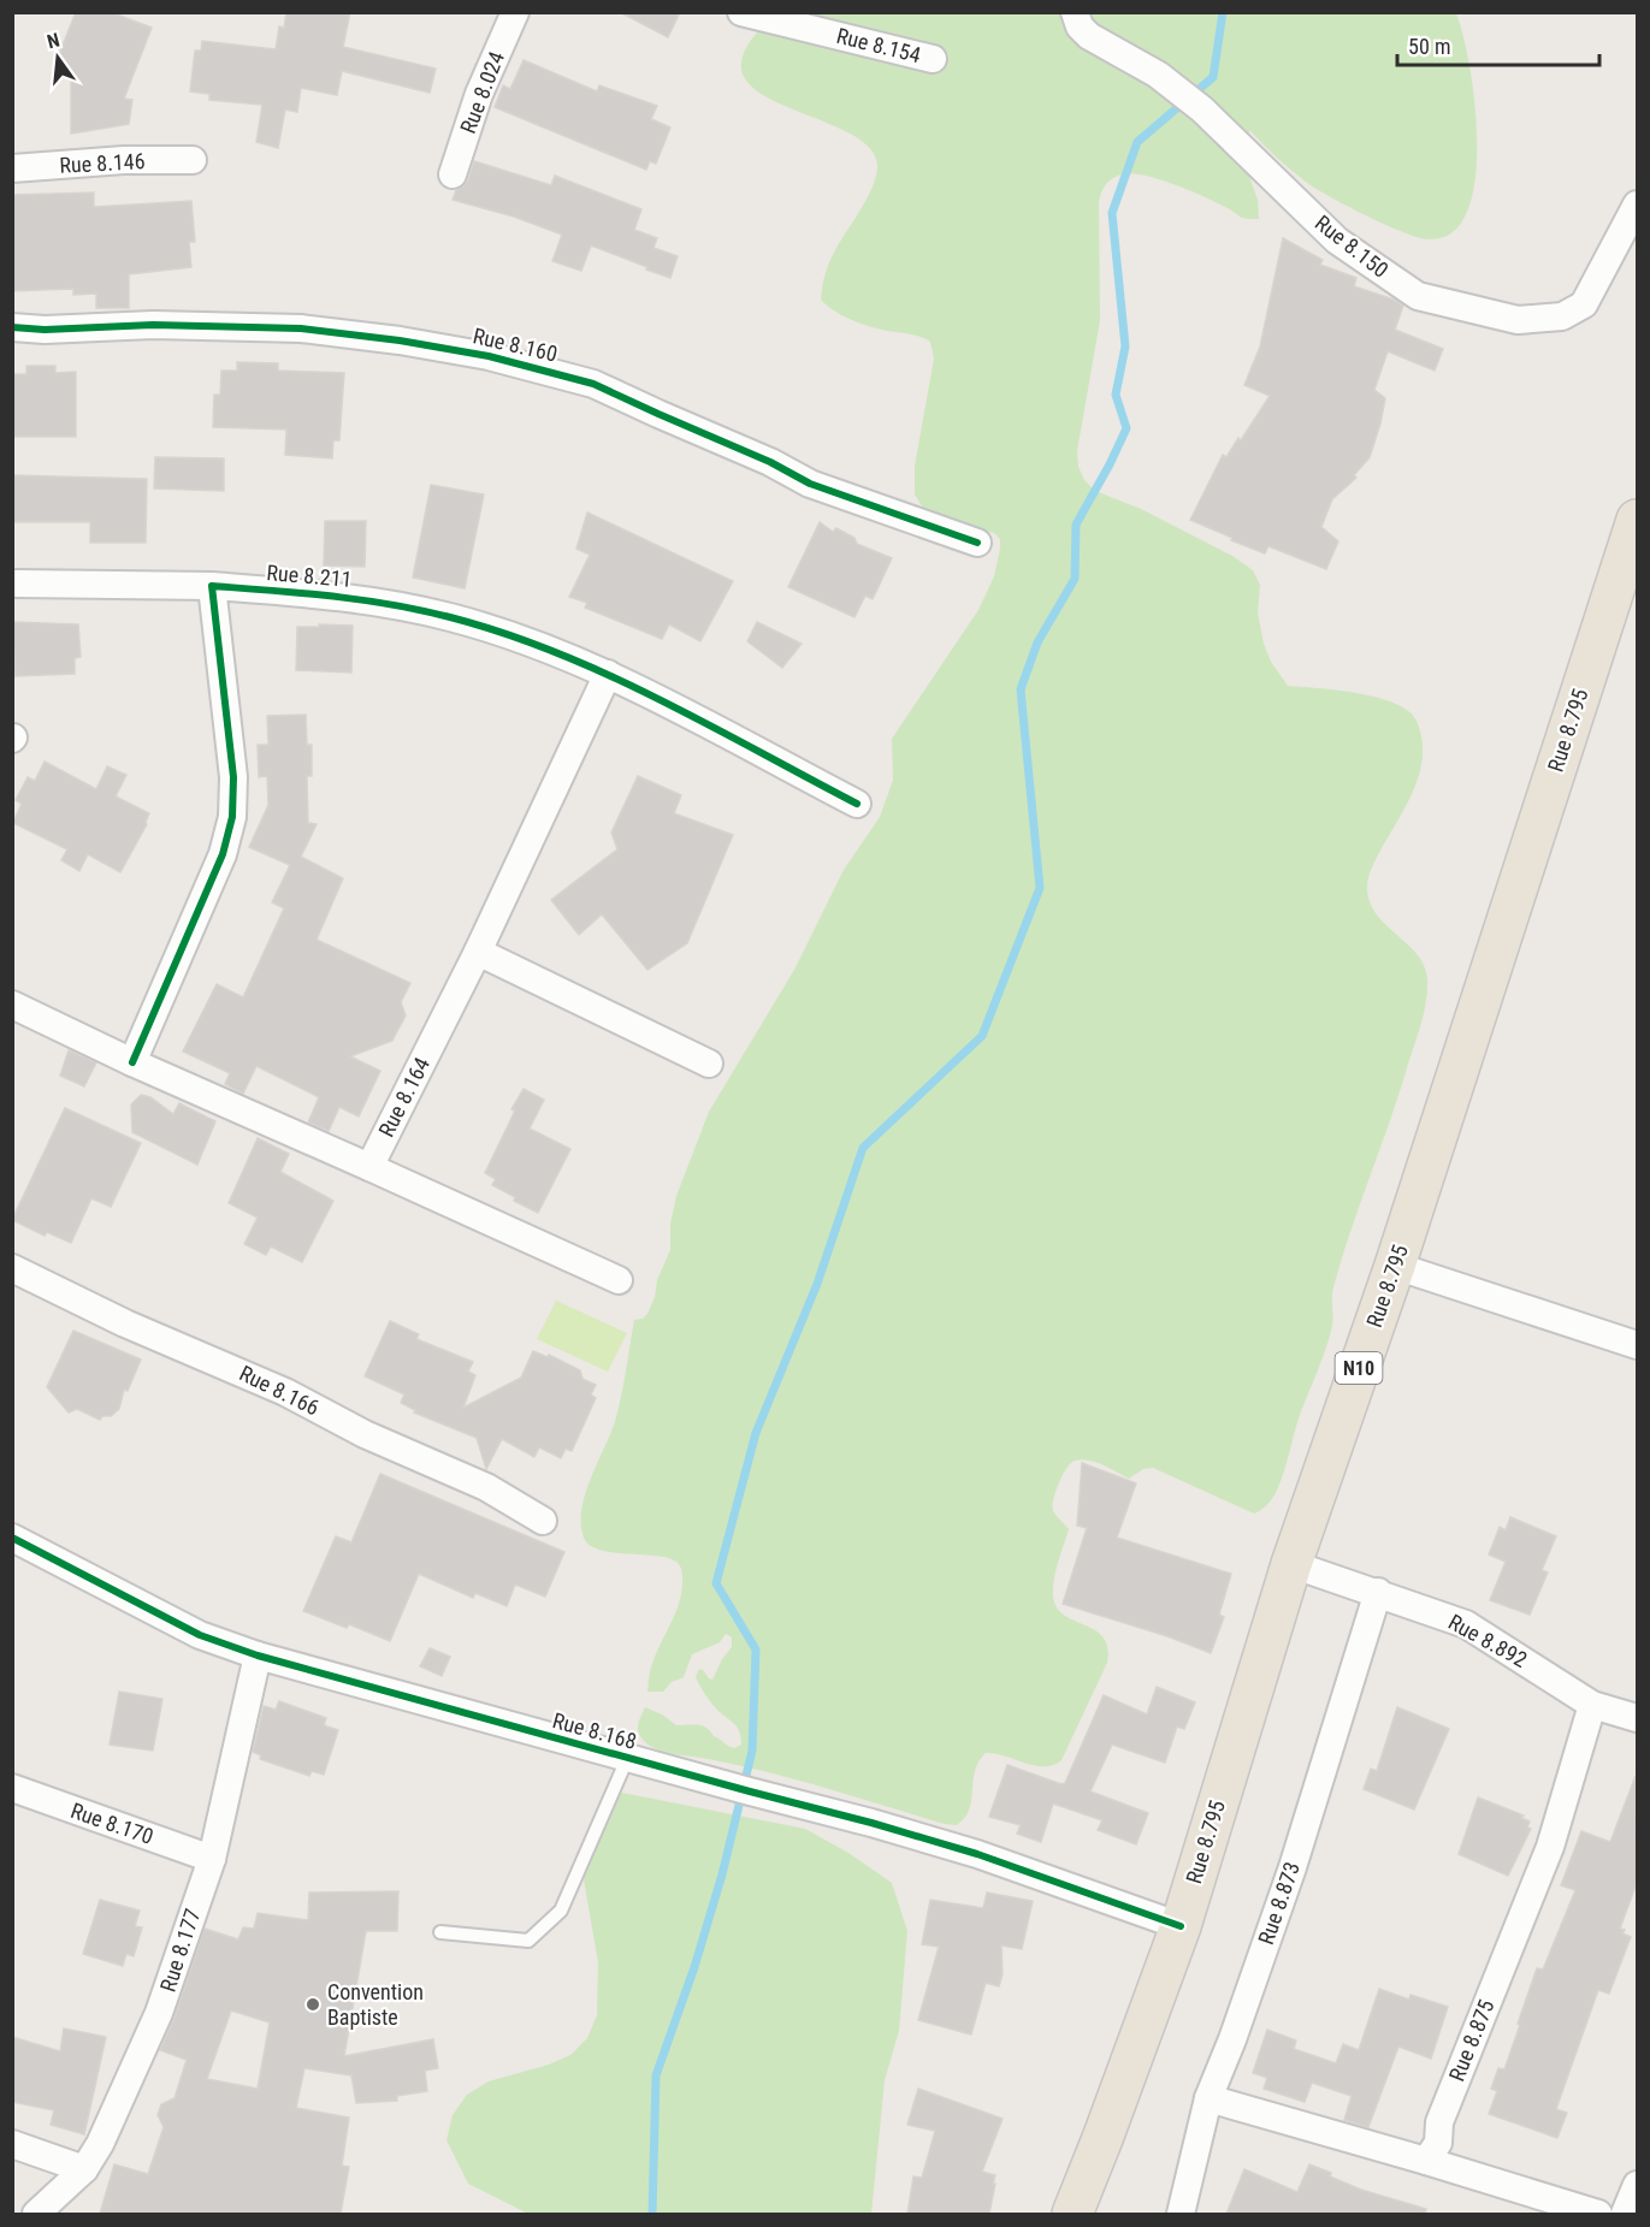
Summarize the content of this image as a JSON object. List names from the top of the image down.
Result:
{
  "streets": {
    "highway": ["Rue 8.795", "N10"],
    "street": [
      "Rue 8.154",
      "Rue 8.024",
      "Rue 8.146",
      "Rue 8.150",
      "Rue 8.160",
      "Rue 8.211",
      "Rue 8.164",
      "Rue 8.166",
      "Rue 8.892",
      "Rue 8.168",
      "Rue 8.170",
      "Rue 8.873",
      "Rue 8.177",
      "Rue 8.875"
    ]
  },
  "crossings": [
    ["Rue 8.211", "Rue 8.164"],
    ["Rue 8.795", "Rue 8.892"],
    ["Rue 8.795", "Rue 8.168"],
    ["Rue 8.892", "Rue 8.873"],
    ["Rue 8.892", "Rue 8.875"],
    ["Rue 8.168", "Rue 8.177"],
    ["Rue 8.170", "Rue 8.177"]
  ],
  "places": ["Convention Baptiste"],
  "scale_bar": "50 m",
  "north": "top"
}
